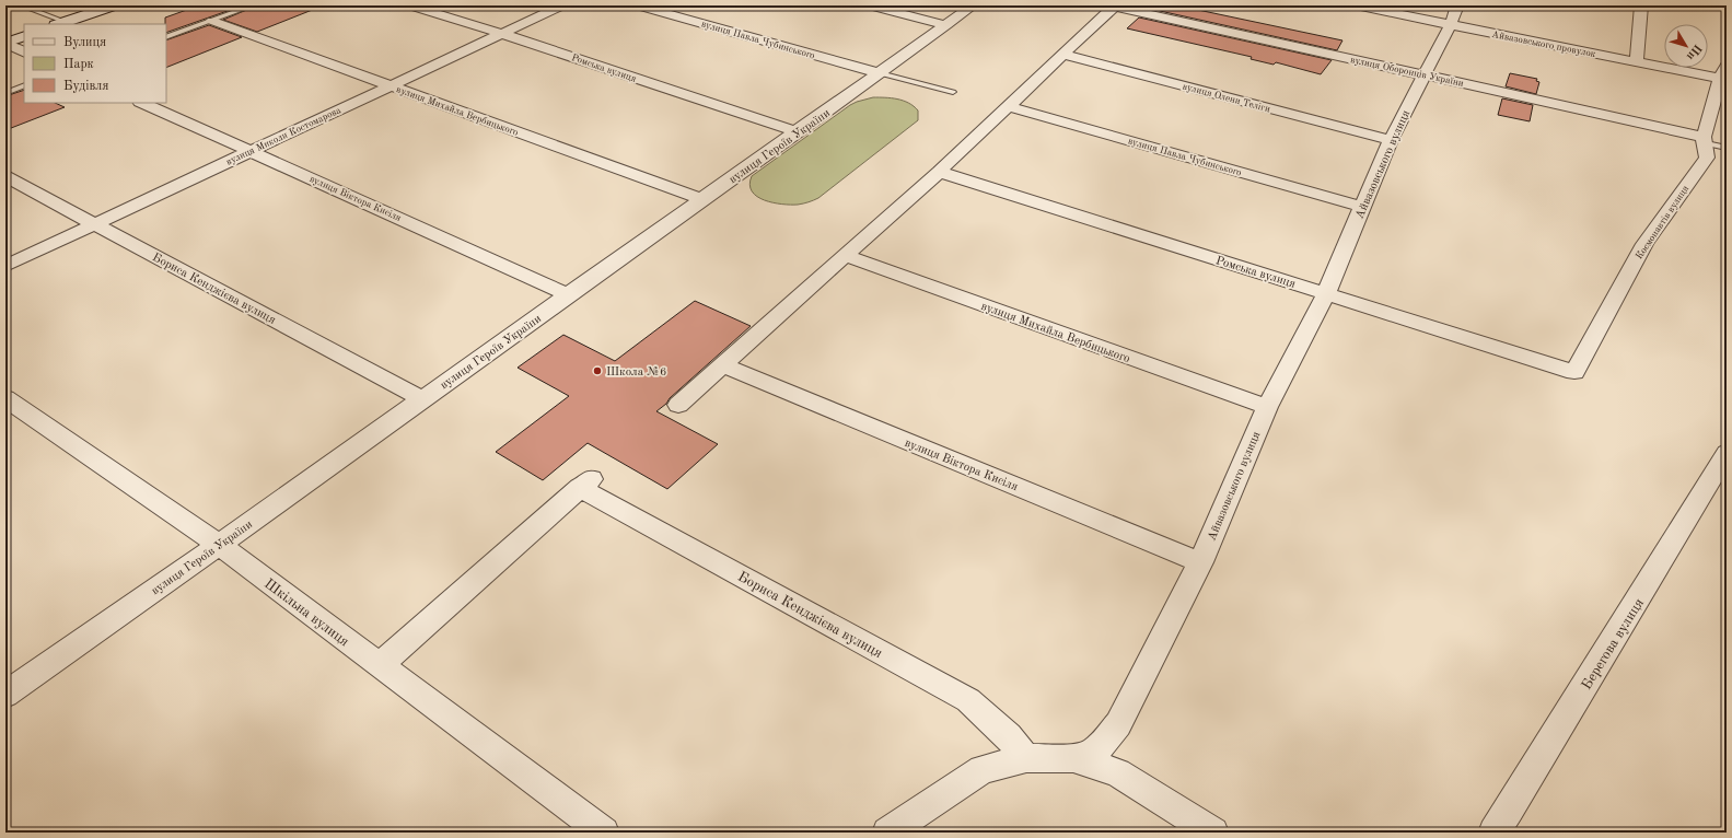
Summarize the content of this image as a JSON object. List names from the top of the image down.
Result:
{
  "streets": {
    "street": [
      "вулиця Павла Чубинського",
      "Айвазовського провулок",
      "Ромська вулиця",
      "вулиця Оборонців України",
      "вулиця Олени Теліги",
      "вулиця Михайла Вербицького",
      "вулиця Миколи Костомарова",
      "вулиця Героїв України",
      "Айвазовського вулиця",
      "вулиця Віктора Кисіля",
      "Космонавтів вулиця",
      "Бориса Кенджієва вулиця",
      "Шкільна вулиця",
      "Берегова вулиця"
    ]
  },
  "crossings": [
    ["вулиця Павла Чубинського", "вулиця Героїв України"],
    ["вулиця Павла Чубинського", "Айвазовського вулиця"],
    ["Айвазовського провулок", "Айвазовського вулиця"],
    ["Айвазовського провулок", "Космонавтів вулиця"],
    ["Ромська вулиця", "вулиця Миколи Костомарова"],
    ["Ромська вулиця", "вулиця Героїв України"],
    ["Ромська вулиця", "Айвазовського вулиця"],
    ["Ромська вулиця", "Космонавтів вулиця"],
    ["вулиця Оборонців України", "Айвазовського вулиця"],
    ["вулиця Оборонців України", "Космонавтів вулиця"],
    ["вулиця Олени Теліги", "Айвазовського вулиця"],
    ["вулиця Михайла Вербицького", "вулиця Миколи Костомарова"],
    ["вулиця Михайла Вербицького", "вулиця Героїв України"],
    ["вулиця Михайла Вербицького", "Айвазовського вулиця"],
    ["вулиця Миколи Костомарова", "вулиця Віктора Кисіля"],
    ["вулиця Миколи Костомарова", "Бориса Кенджієва вулиця"],
    ["вулиця Героїв України", "вулиця Віктора Кисіля"],
    ["вулиця Героїв України", "Бориса Кенджієва вулиця"],
    ["вулиця Героїв України", "Шкільна вулиця"],
    ["Айвазовського вулиця", "вулиця Віктора Кисіля"],
    ["Айвазовського вулиця", "Бориса Кенджієва вулиця"],
    ["Бориса Кенджієва вулиця", "Шкільна вулиця"]
  ],
  "places": ["Школа №6"],
  "legend": ["Вулиця", "Парк", "Будівля"],
  "north": "bottom right"
}
